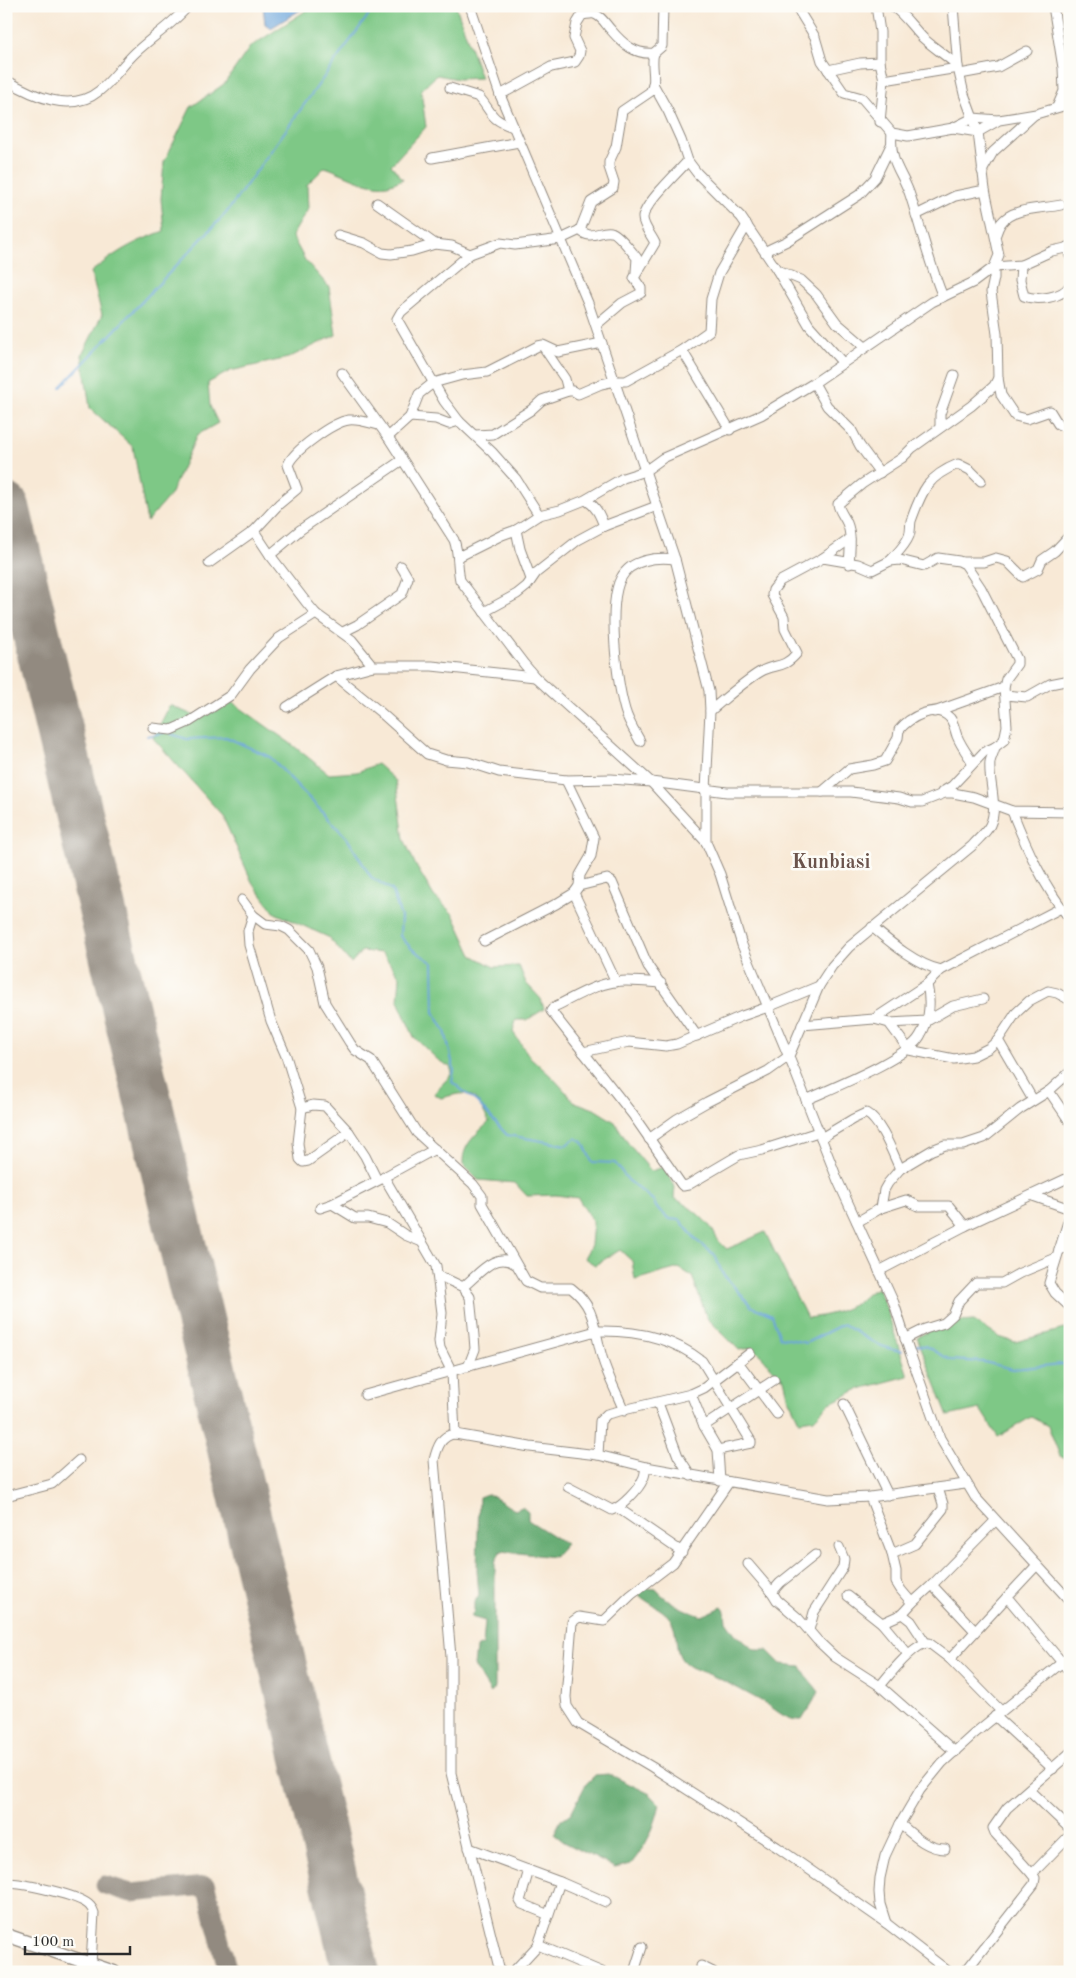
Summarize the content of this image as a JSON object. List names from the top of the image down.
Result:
{
  "districts": ["Kunbiasi"],
  "scale_bar": "100 m"
}
